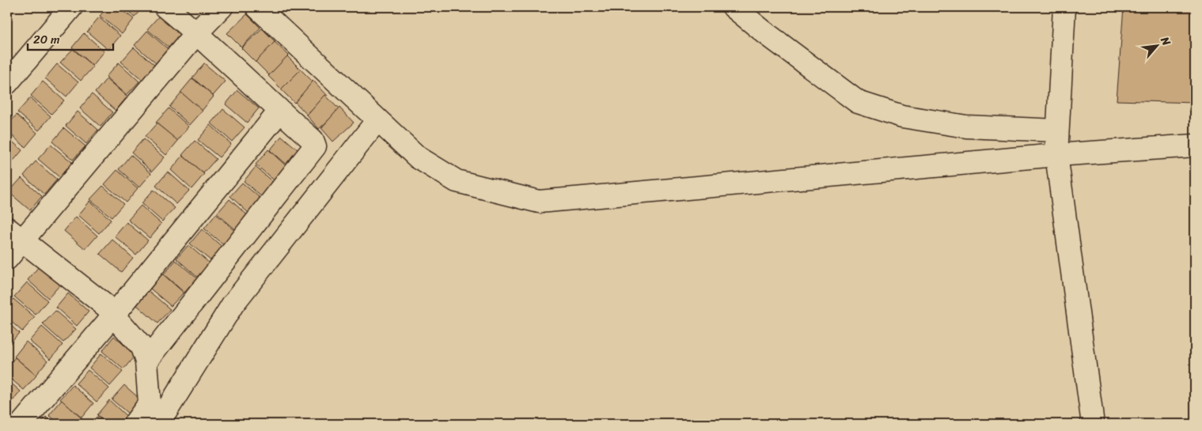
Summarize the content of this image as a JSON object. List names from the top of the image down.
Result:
{
  "scale_bar": "20 m",
  "north": "top right"
}
